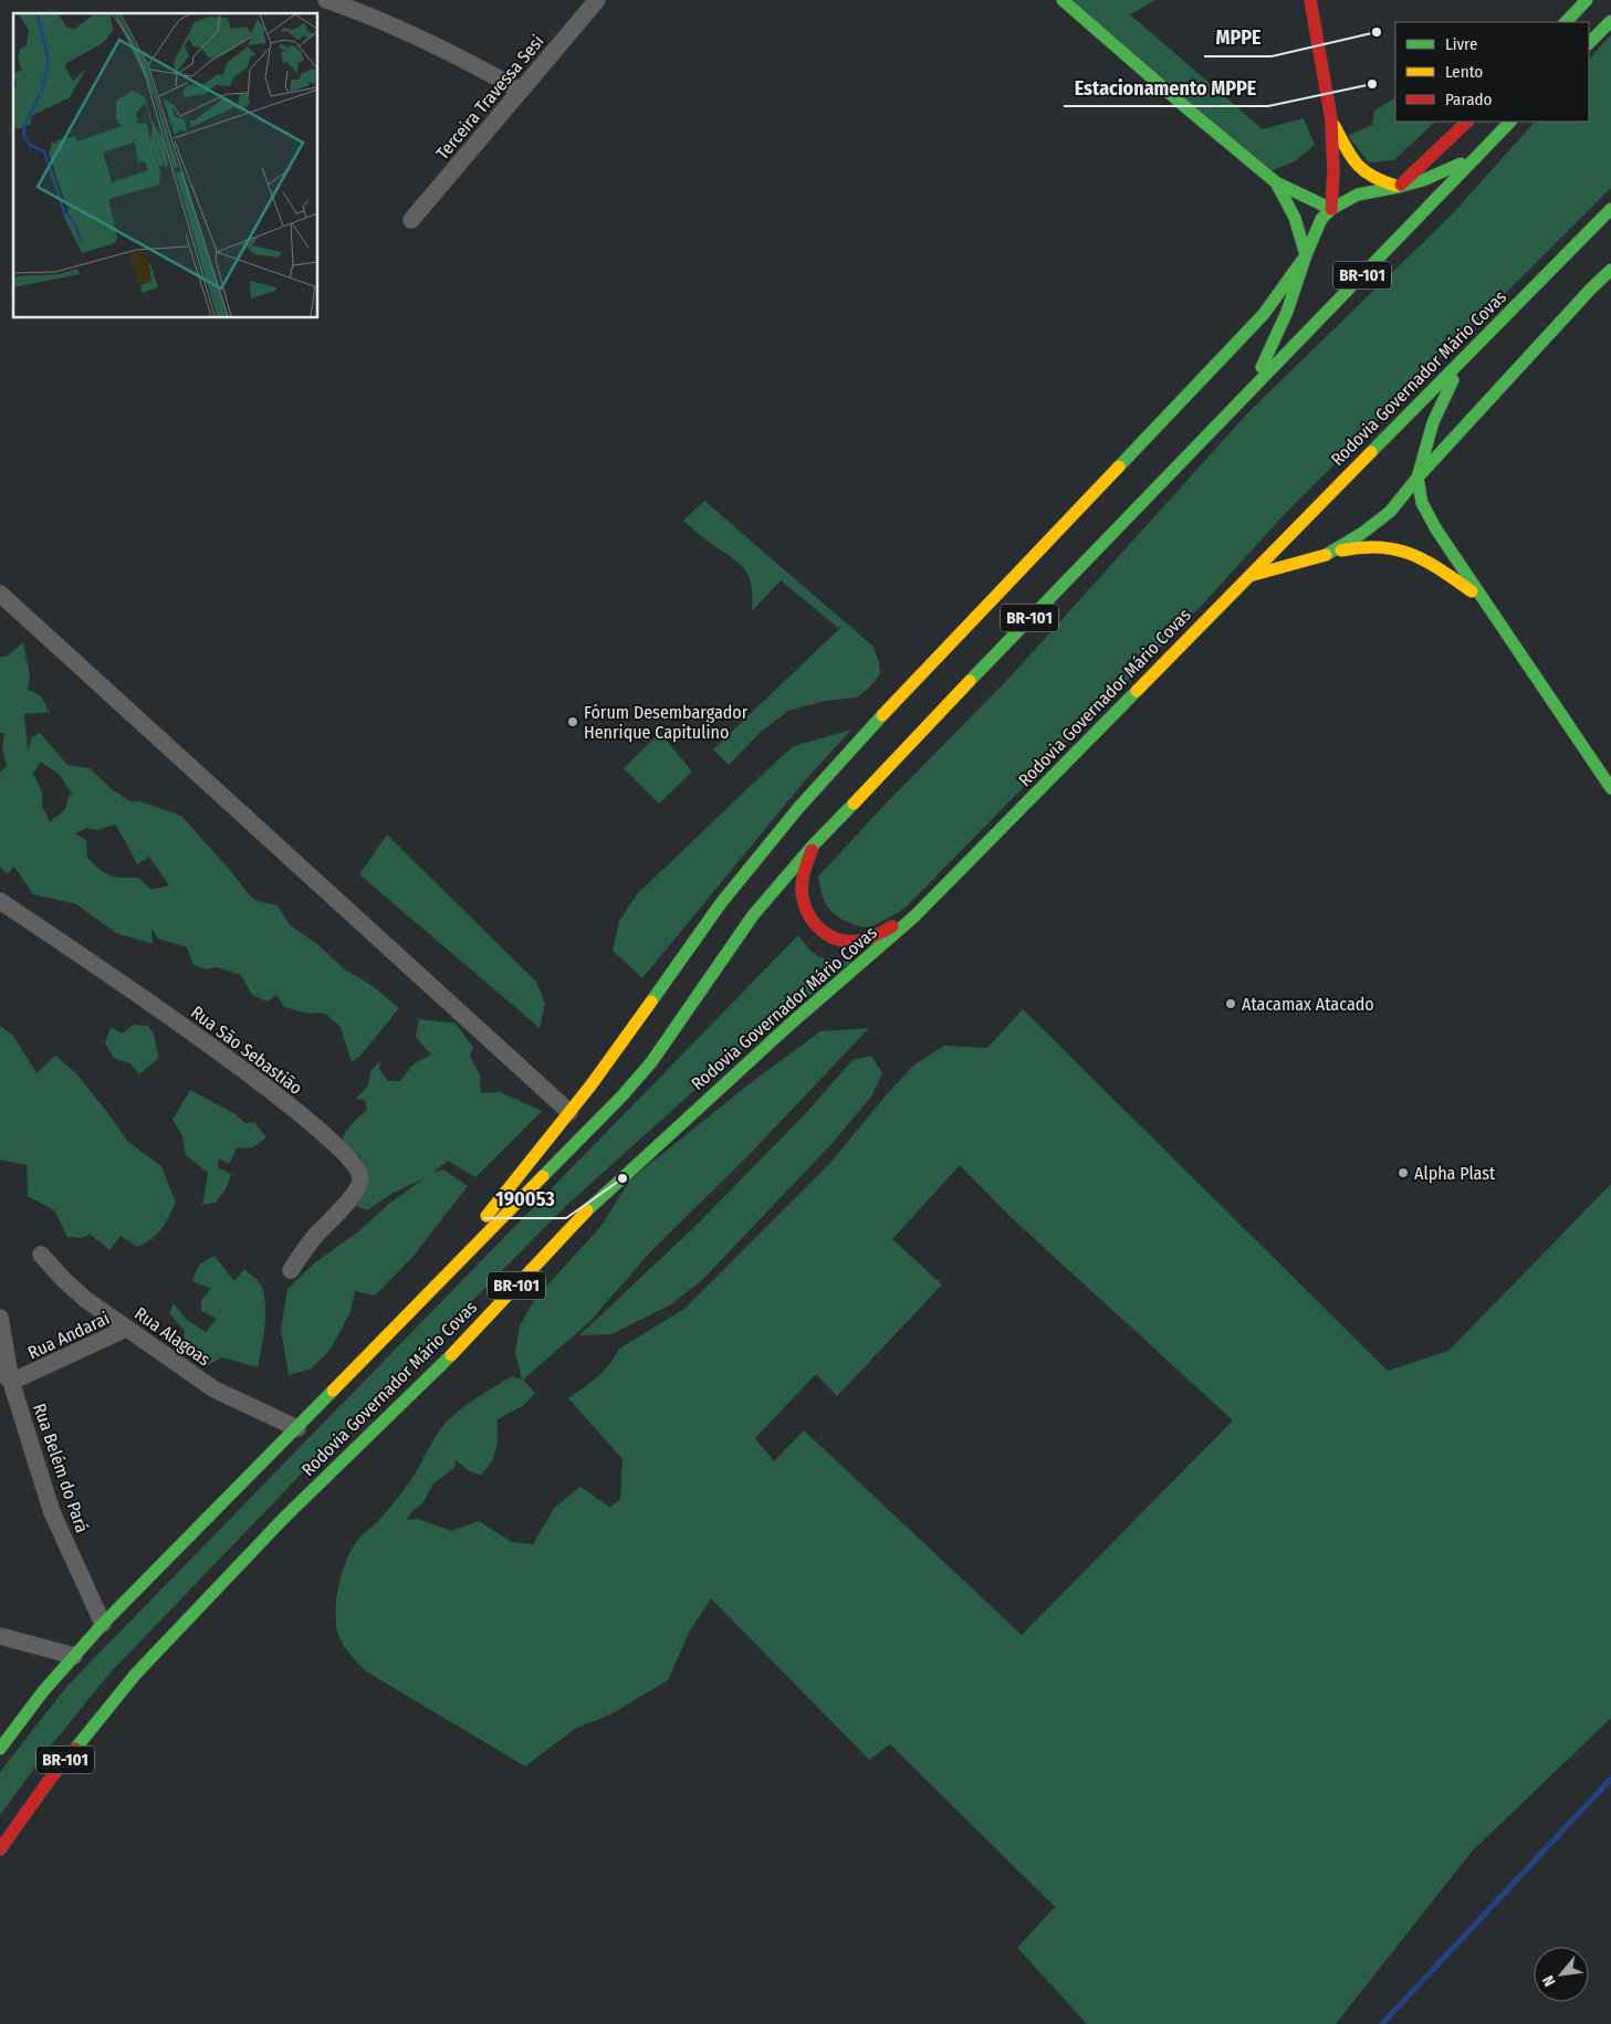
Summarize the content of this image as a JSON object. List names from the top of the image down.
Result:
{
  "streets": {
    "main road": ["BR-101", "Rodovia Governador Mário Covas"],
    "street": [
      "Terceira Travessa Sesi",
      "Rua São Sebastião",
      "Rua Andarai",
      "Rua Alagoas",
      "Rua Belém do Pará"
    ]
  },
  "crossings": [
    ["Rodovia Governador Mário Covas", "Rua Alagoas"],
    ["Rodovia Governador Mário Covas", "Rua Belém do Pará"],
    ["Rua Andarai", "Rua Alagoas"],
    ["Rua Andarai", "Rua Belém do Pará"]
  ],
  "places": [
    "MPPE",
    "Estacionamento MPPE",
    "Fórum Desembargador Henrique Capitulino",
    "Atacamax Atacado",
    "Alpha Plast",
    "190053"
  ],
  "legend": ["Livre", "Lento", "Parado"],
  "north": "bottom left"
}
